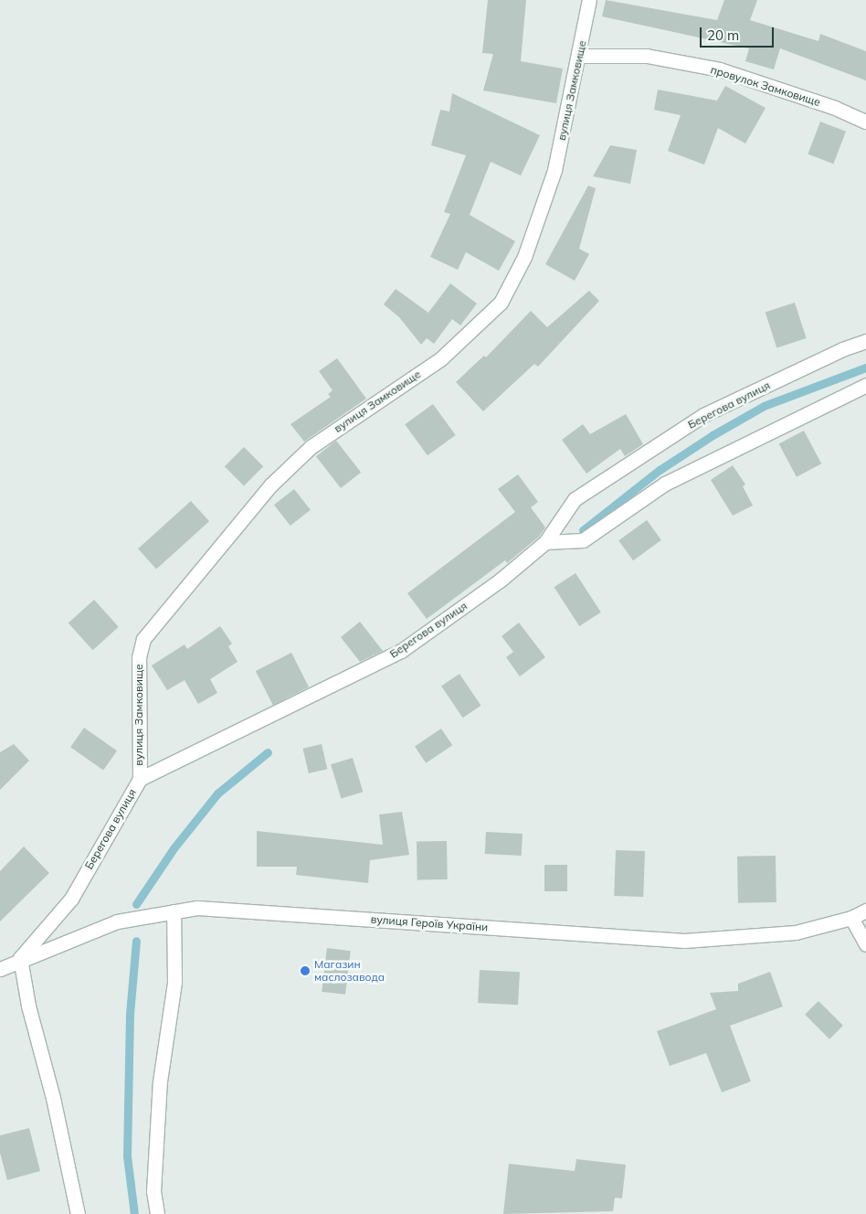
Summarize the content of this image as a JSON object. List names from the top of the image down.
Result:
{
  "streets": {
    "street": [
      "провулок Замковище",
      "вулиця Замковище",
      "Берегова вулиця",
      "вулиця Героїв України"
    ]
  },
  "crossings": [
    ["провулок Замковище", "вулиця Замковище"],
    ["вулиця Замковище", "Берегова вулиця"],
    ["Берегова вулиця", "вулиця Героїв України"]
  ],
  "places": ["Магазин маслозавода"],
  "scale_bar": "20 m"
}
